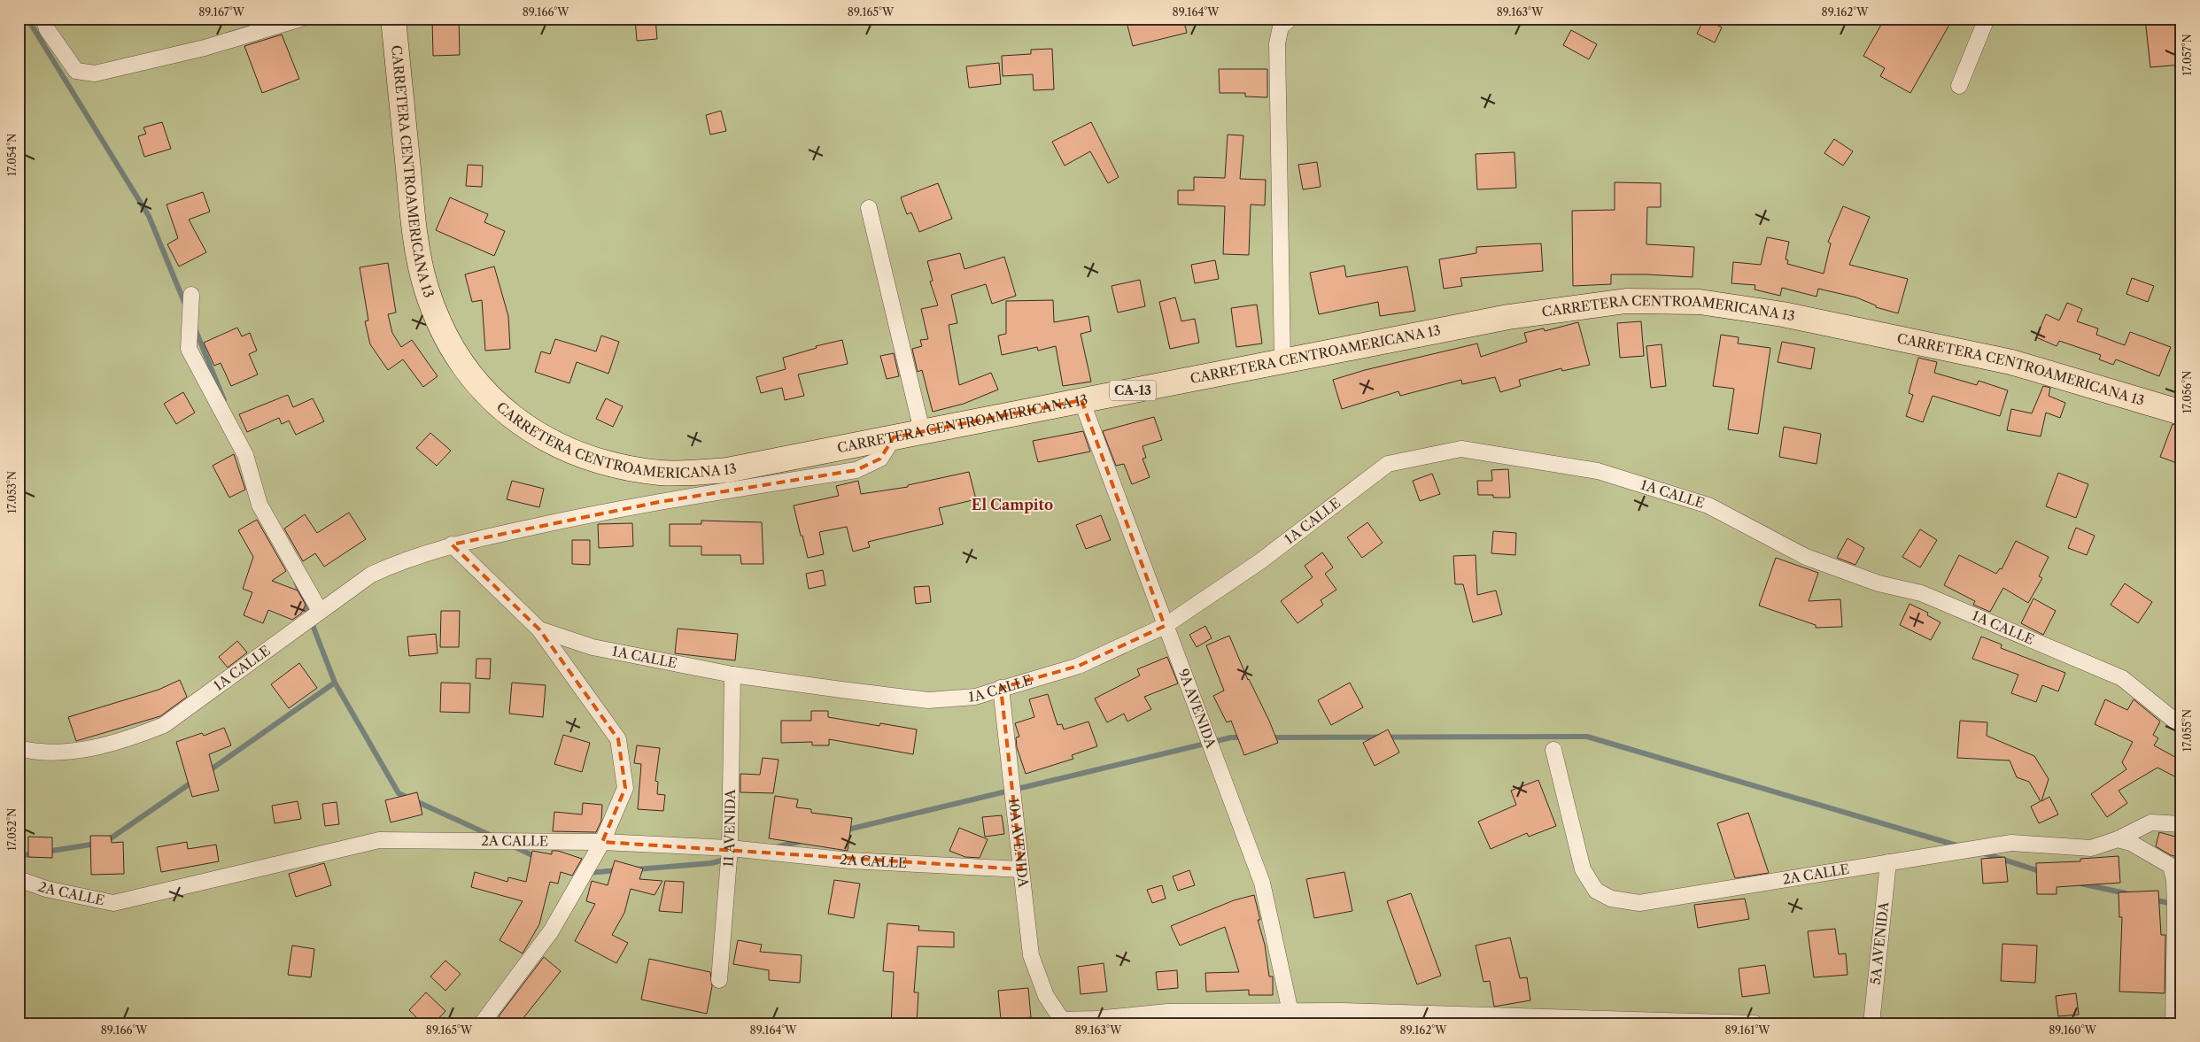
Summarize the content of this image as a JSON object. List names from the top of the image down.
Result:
{
  "streets": {
    "highway": ["CARRETERA CENTROAMERICANA 13", "CA-13"],
    "street": [
      "1A CALLE",
      "9A AVENIDA",
      "11 AVENIDA",
      "2A CALLE",
      "10A AVENIDA",
      "5A AVENIDA"
    ]
  },
  "crossings": [
    ["CARRETERA CENTROAMERICANA 13", "1A CALLE"],
    ["CARRETERA CENTROAMERICANA 13", "9A AVENIDA"],
    ["1A CALLE", "9A AVENIDA"],
    ["1A CALLE", "11 AVENIDA"],
    ["1A CALLE", "10A AVENIDA"],
    ["9A AVENIDA", "10A AVENIDA"],
    ["11 AVENIDA", "2A CALLE"],
    ["2A CALLE", "10A AVENIDA"],
    ["2A CALLE", "5A AVENIDA"]
  ],
  "districts": ["El Campito"],
  "coordinates": [
    "89.167°W",
    "89.166°W",
    "89.165°W",
    "89.164°W",
    "89.163°W",
    "89.162°W",
    "17.057°N",
    "17.054°N",
    "17.056°N",
    "17.053°N",
    "17.055°N",
    "17.052°N",
    "89.161°W",
    "89.160°W"
  ]
}
